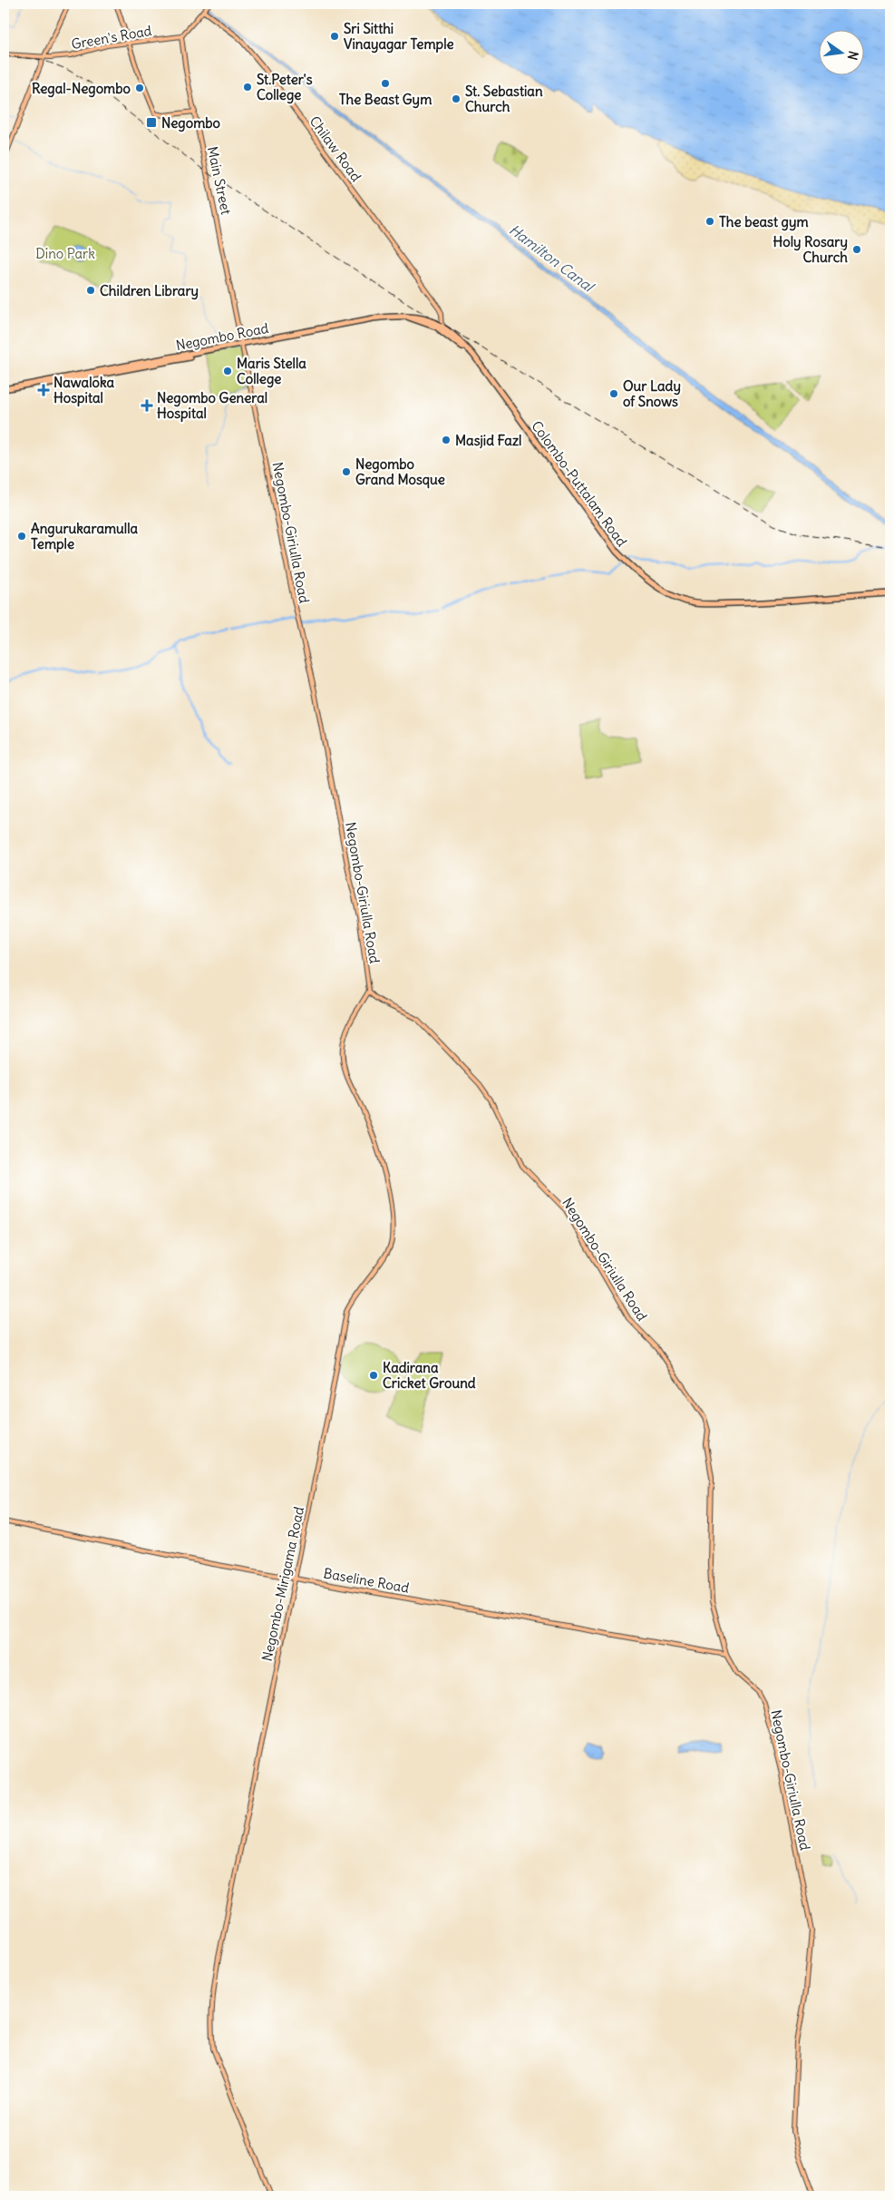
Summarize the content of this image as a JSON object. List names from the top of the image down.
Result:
{
  "streets": {
    "highway": ["Negombo Road", "Colombo-Puttalam Road"],
    "main road": [
      "Green's Road",
      "Chilaw Road",
      "Main Street",
      "Negombo-Giriulla Road",
      "Baseline Road",
      "Negombo-Mirigama Road"
    ]
  },
  "crossings": [
    ["Green's Road", "Main Street"],
    ["Chilaw Road", "Negombo Road"],
    ["Chilaw Road", "Colombo-Puttalam Road"],
    ["Main Street", "Negombo Road"],
    ["Main Street", "Negombo-Giriulla Road"],
    ["Negombo Road", "Colombo-Puttalam Road"],
    ["Negombo Road", "Negombo-Giriulla Road"],
    ["Negombo-Giriulla Road", "Baseline Road"],
    ["Negombo-Giriulla Road", "Negombo-Mirigama Road"],
    ["Baseline Road", "Negombo-Mirigama Road"]
  ],
  "water": ["Hamilton Canal"],
  "parks": ["Dino Park"],
  "places": {
    "other": [
      "Sri Sitthi Vinayagar Temple",
      "The Beast Gym",
      "St.Peter's College",
      "Regal-Negombo",
      "St. Sebastian Church",
      "The beast gym",
      "Holy Rosary Church",
      "Children Library",
      "Maris Stella College",
      "Our Lady of Snows",
      "Masjid Fazl",
      "Negombo Grand Mosque",
      "Angurukaramulla Temple",
      "Kadirana Cricket Ground"
    ],
    "transit": ["Negombo"],
    "health": ["Nawaloka Hospital", "Negombo General Hospital"]
  },
  "north": "right"
}
